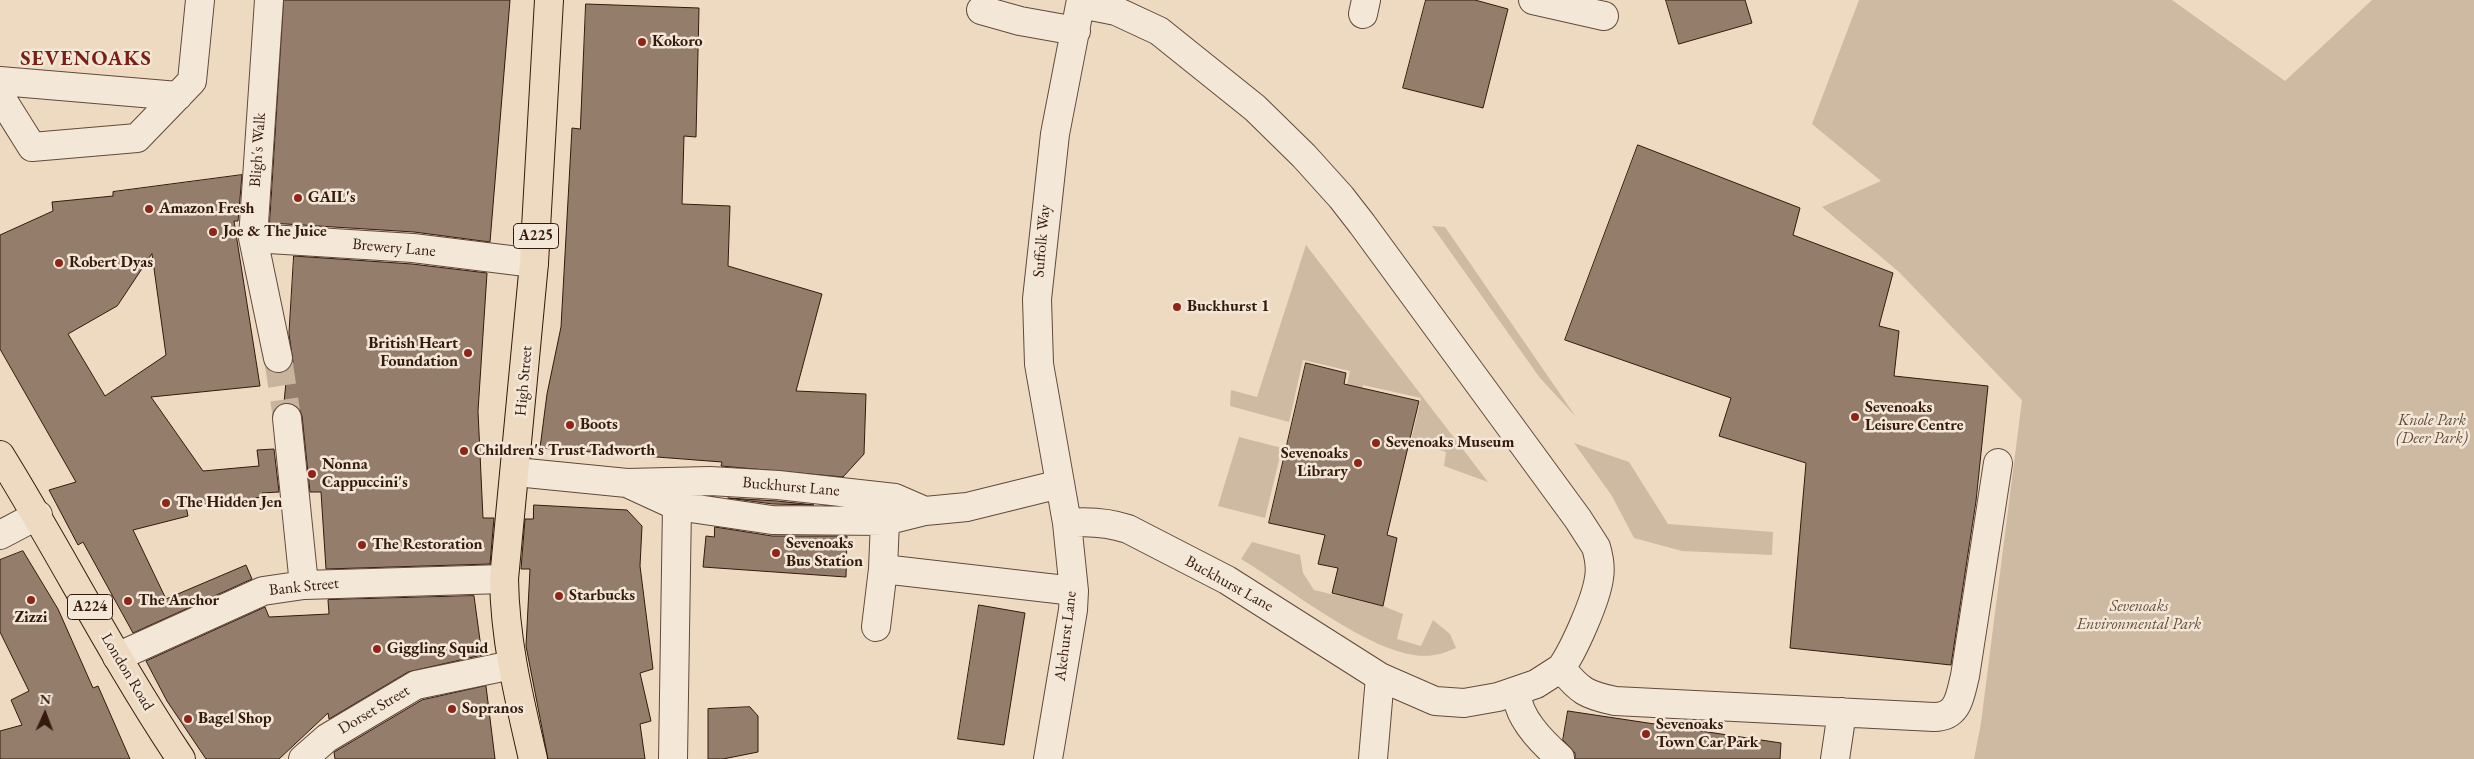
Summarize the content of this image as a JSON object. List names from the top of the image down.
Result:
{
  "streets": {
    "main road": [
      "A225",
      "High Street",
      "A224",
      "London Road"
    ],
    "street": [
      "Bligh's Walk",
      "Suffolk Way",
      "Brewery Lane",
      "Buckhurst Lane",
      "Bank Street",
      "Akehurst Lane",
      "Dorset Street"
    ]
  },
  "crossings": [
    ["Bligh's Walk", "Brewery Lane"],
    ["Suffolk Way", "Buckhurst Lane"],
    ["Suffolk Way", "Akehurst Lane"],
    ["Brewery Lane", "High Street"],
    ["High Street", "Buckhurst Lane"],
    ["High Street", "Bank Street"],
    ["High Street", "Dorset Street"],
    ["Buckhurst Lane", "Akehurst Lane"],
    ["Bank Street", "London Road"]
  ],
  "districts": ["SEVENOAKS"],
  "parks": ["Knole Park (Deer Park)", "Sevenoaks Environmental Park"],
  "places": [
    "Kokoro",
    "GAIL's",
    "Amazon Fresh",
    "Joe & The Juice",
    "Robert Dyas",
    "Buckhurst 1",
    "British Heart Foundation",
    "Sevenoaks Leisure Centre",
    "Boots",
    "Sevenoaks Museum",
    "Children's Trust Tadworth",
    "Sevenoaks Library",
    "Nonna Cappuccini's",
    "The Hidden Jen",
    "The Restoration",
    "Sevenoaks Bus Station",
    "Starbucks",
    "Zizzi",
    "The Anchor",
    "Giggling Squid",
    "Sopranos",
    "Bagel Shop",
    "Sevenoaks Town Car Park"
  ],
  "north": "top"
}
